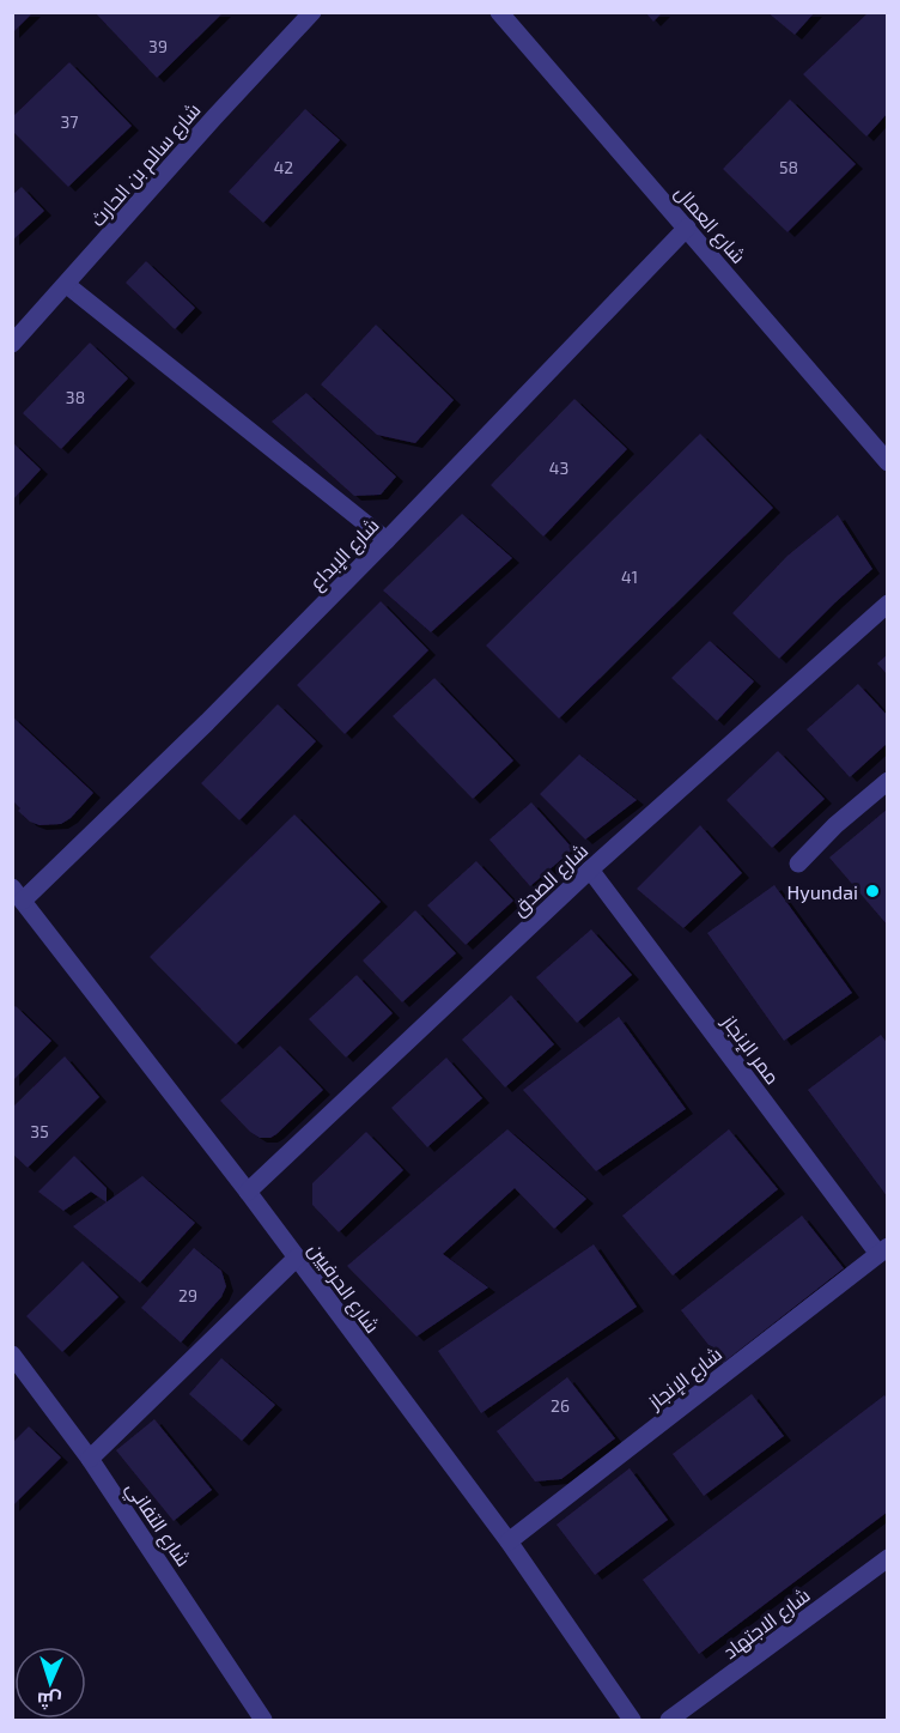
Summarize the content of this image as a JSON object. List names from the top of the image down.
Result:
{
  "streets": {
    "street": [
      "شارع سالم بن الحارث",
      "شارع العمال",
      "شارع الإبداع",
      "شارع الصدق",
      "ممر الإنجاز",
      "شارع الحرفيين",
      "شارع الإنجاز",
      "شارع التفاني",
      "شارع الاجتهاد"
    ]
  },
  "crossings": [
    ["شارع العمال", "شارع الإبداع"],
    ["شارع الإبداع", "شارع الحرفيين"],
    ["شارع الصدق", "ممر الإنجاز"],
    ["شارع الصدق", "شارع الحرفيين"],
    ["ممر الإنجاز", "شارع الإنجاز"],
    ["شارع الحرفيين", "شارع الإنجاز"]
  ],
  "places": ["Hyundai"],
  "house_numbers": [
    "39",
    "37",
    "42",
    "58",
    "38",
    "43",
    "41",
    "35",
    "29",
    "26"
  ],
  "north": "bottom"
}
